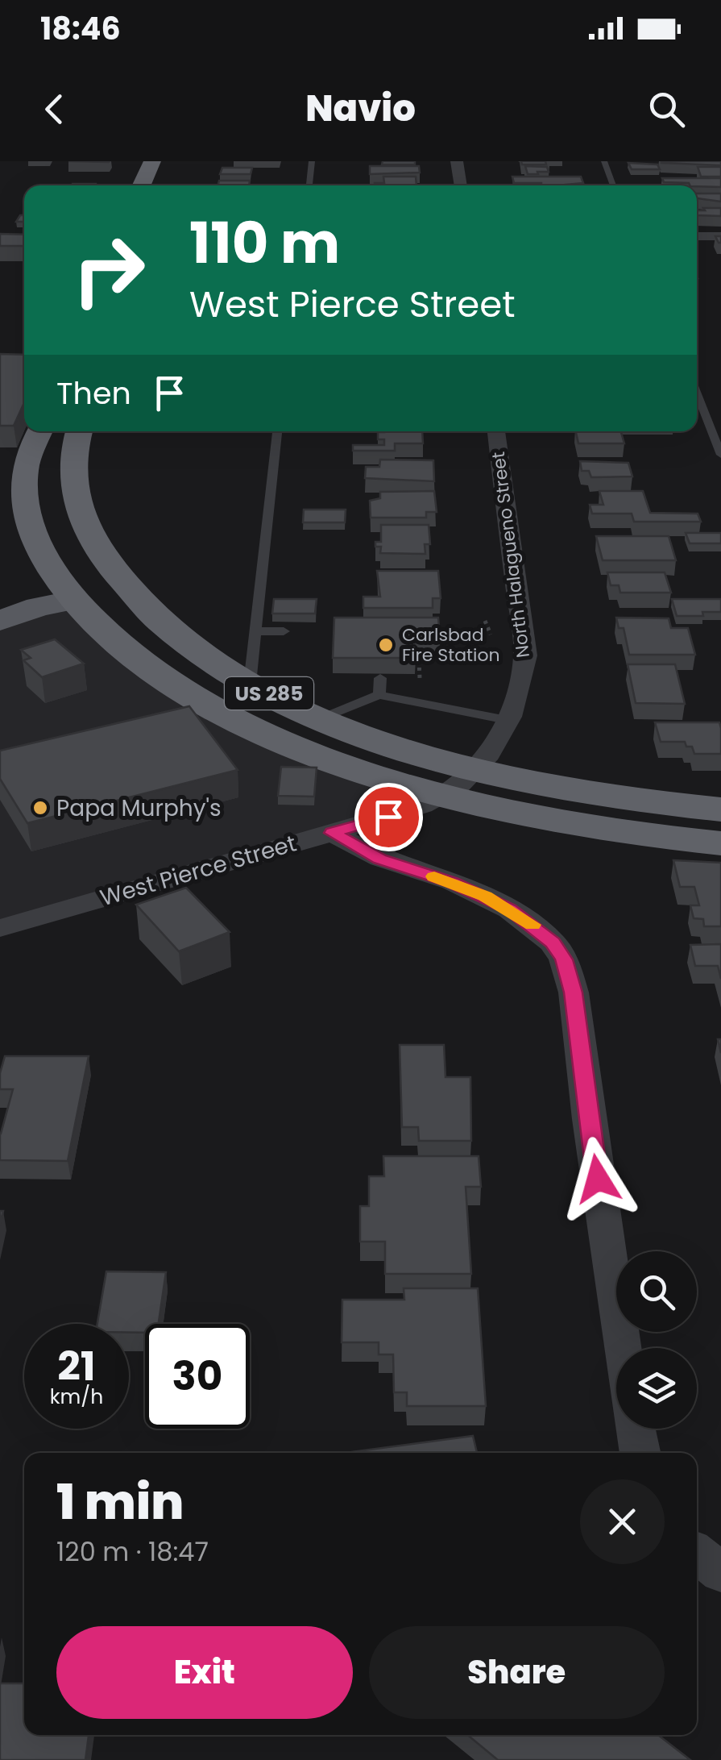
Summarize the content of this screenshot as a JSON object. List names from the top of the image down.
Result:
{
  "streets": {
    "highway": ["US 285"],
    "street": ["North Halagueno Street", "West Pierce Street"]
  },
  "crossings": [
    ["North Halagueno Street", "US 285"],
    ["North Halagueno Street", "West Pierce Street"],
    ["US 285", "West Pierce Street"]
  ],
  "places": ["Carlsbad Fire Station", "Papa Murphy's"],
  "page": {
    "status": "18:46",
    "header": "Navio",
    "turn": ["110 m", "West Pierce Street"],
    "then": "Then",
    "speed": "21 km/h",
    "limit": "30",
    "heading": ["1 min", "120 m · 18:47"],
    "buttons": ["Exit", "Share"]
  }
}
